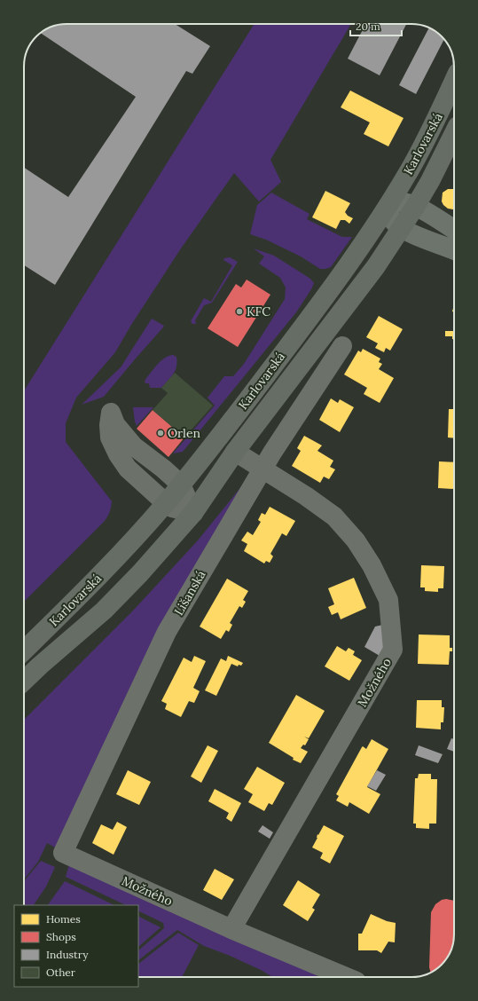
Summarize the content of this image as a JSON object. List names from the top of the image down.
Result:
{
  "streets": {
    "main road": ["Karlovarská"],
    "street": ["Lišanská", "Možného"]
  },
  "crossings": [
    ["Karlovarská", "Možného"],
    ["Lišanská", "Možného"]
  ],
  "places": ["KFC", "Orlen"],
  "legend": [
    "Homes",
    "Shops",
    "Industry",
    "Other"
  ],
  "scale_bar": "20 m"
}
